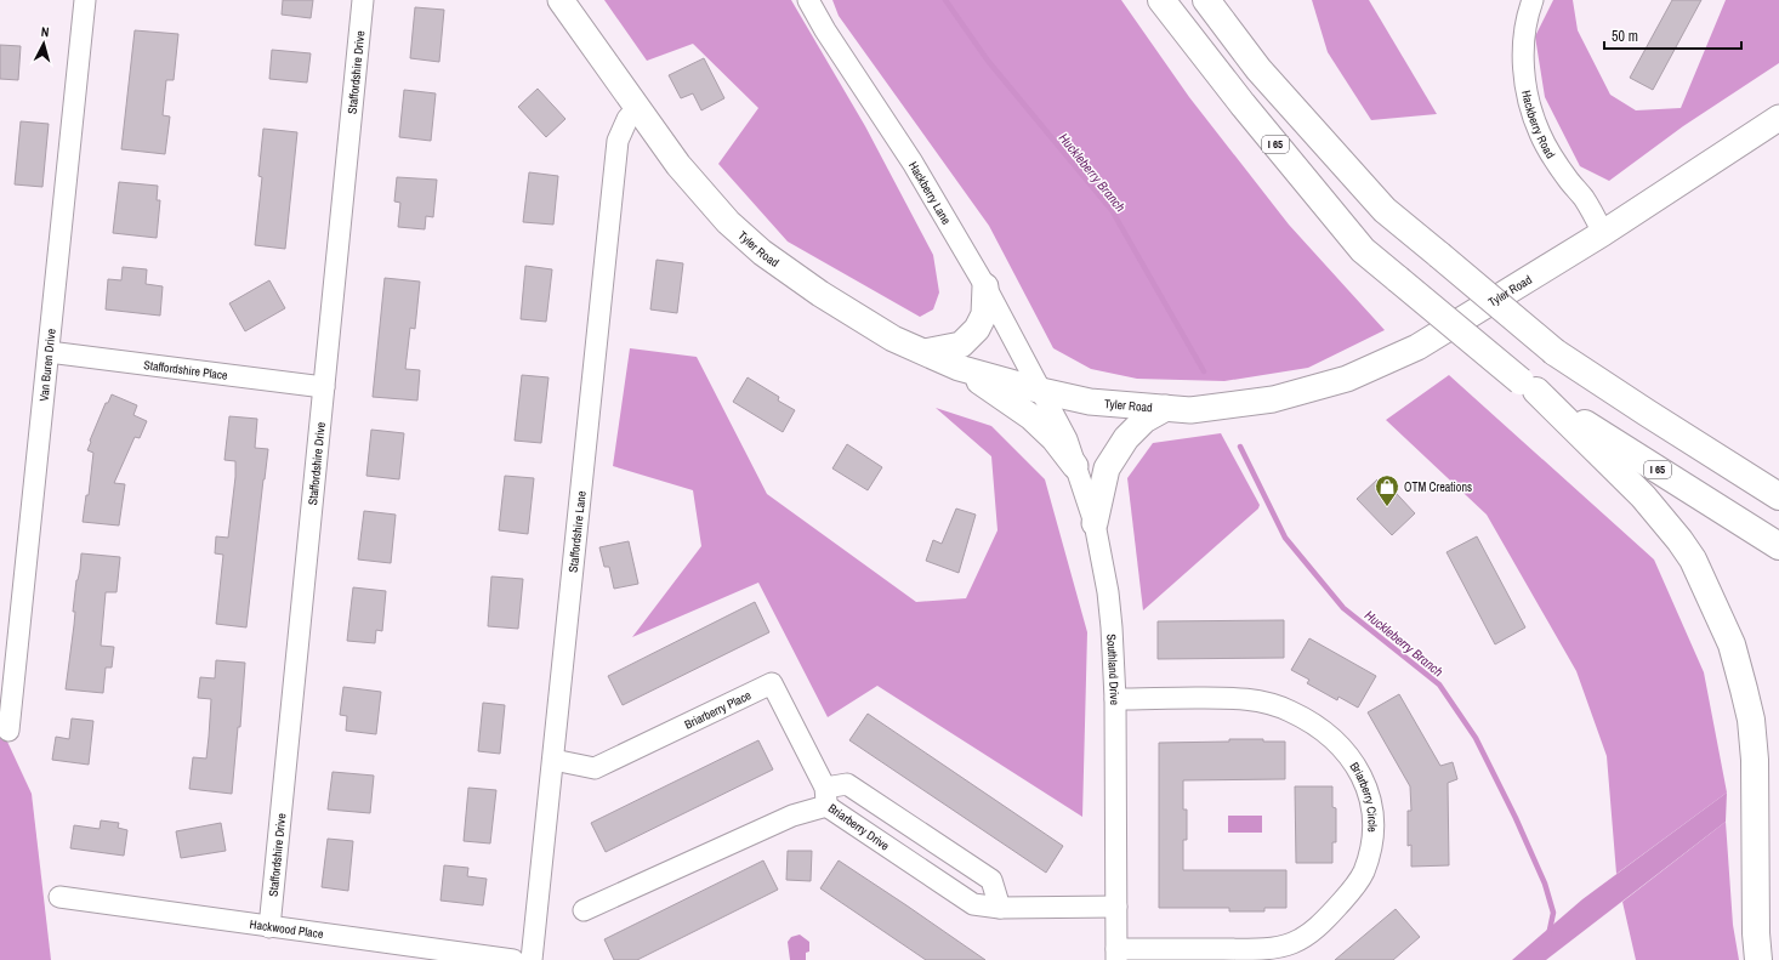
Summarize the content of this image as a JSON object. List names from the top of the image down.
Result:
{
  "streets": {
    "highway": ["I 65"],
    "street": [
      "Staffordshire Drive",
      "Hackberry Road",
      "Hackberry Lane",
      "Tyler Road",
      "Van Buren Drive",
      "Staffordshire Place",
      "Staffordshire Lane",
      "Southland Drive",
      "Briarberry Place",
      "Briarberry Circle",
      "Briarberry Drive",
      "Hackwood Place"
    ]
  },
  "crossings": [
    ["Staffordshire Drive", "Staffordshire Place"],
    ["Staffordshire Drive", "Hackwood Place"],
    ["Hackberry Road", "Tyler Road"],
    ["Hackberry Lane", "Tyler Road"],
    ["Hackberry Lane", "Southland Drive"],
    ["Tyler Road", "Staffordshire Lane"],
    ["Tyler Road", "Southland Drive"],
    ["Van Buren Drive", "Staffordshire Place"],
    ["Staffordshire Lane", "Briarberry Place"],
    ["Southland Drive", "Briarberry Circle"],
    ["Southland Drive", "Briarberry Drive"],
    ["Briarberry Place", "Briarberry Drive"]
  ],
  "water": ["Huckleberry Branch"],
  "places": {
    "shop": ["OTM Creations"]
  },
  "scale_bar": "50 m",
  "north": "top"
}
